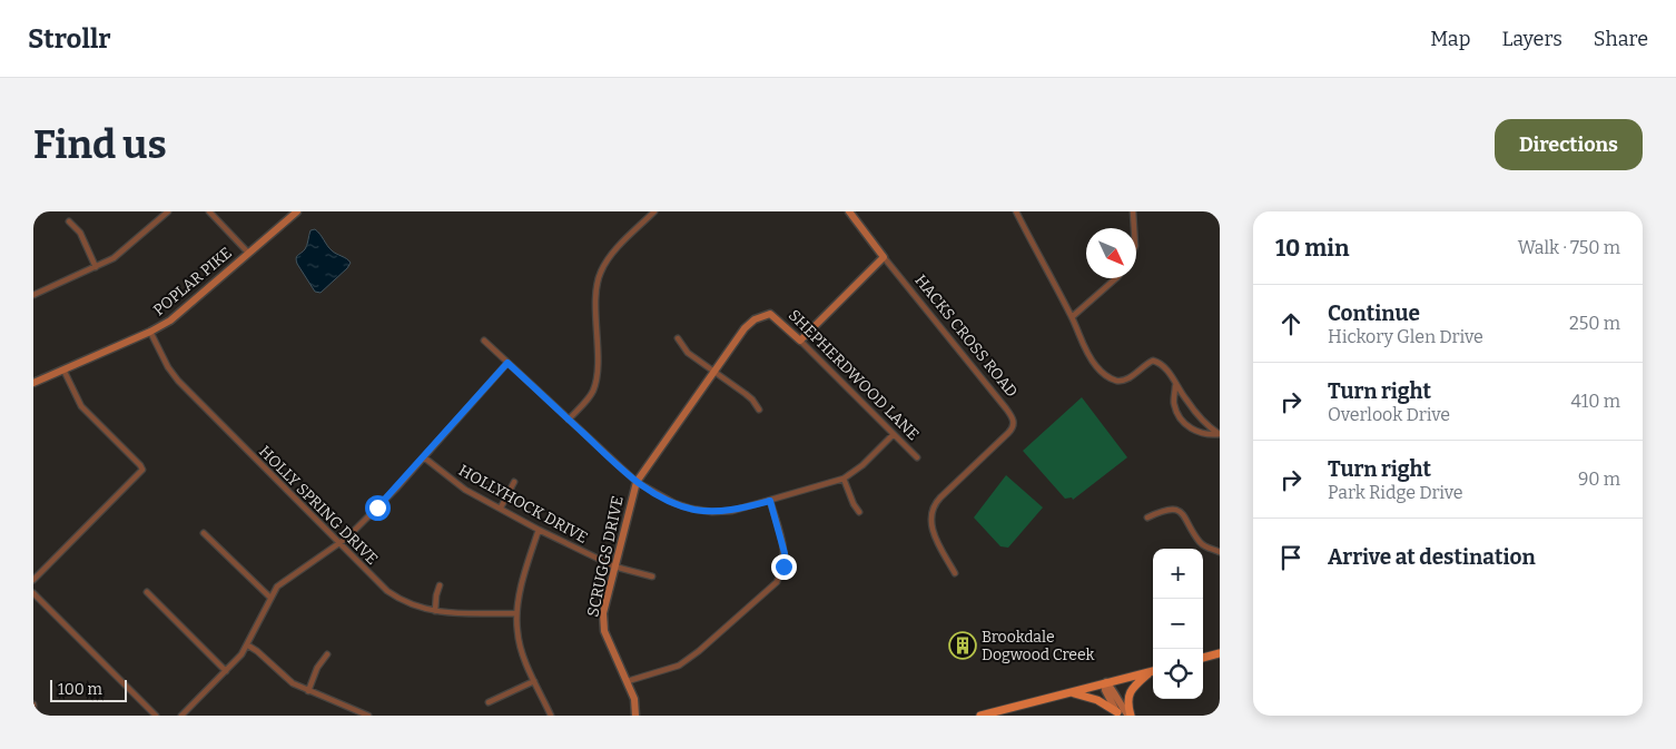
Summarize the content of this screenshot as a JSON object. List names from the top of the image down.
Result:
{
  "streets": {
    "street": [
      "POPLAR PIKE",
      "HACKS CROSS ROAD",
      "SHEPHERDWOOD LANE",
      "HOLLYHOCK DRIVE",
      "HOLLY SPRING DRIVE",
      "SCRUGGS DRIVE"
    ]
  },
  "crossings": [
    ["POPLAR PIKE", "HOLLY SPRING DRIVE"],
    ["SHEPHERDWOOD LANE", "SCRUGGS DRIVE"],
    ["HOLLYHOCK DRIVE", "SCRUGGS DRIVE"]
  ],
  "places": {
    "building": ["Brookdale Dogwood Creek"]
  },
  "scale_bar": "100 m",
  "north": "bottom right",
  "page": {
    "header": "Strollr",
    "nav": ["Map", "Layers", "Share"],
    "buttons": "Directions",
    "title": "Find us",
    "heading": ["10 min", "Walk · 750 m"],
    "list": [
      ["Continue", "Hickory Glen Drive", "250 m"],
      ["Turn right", "Overlook Drive", "410 m"],
      ["Turn right", "Park Ridge Drive", "90 m"],
      "Arrive at destination"
    ],
    "map_buttons": ["+", "−"],
    "scale": "100 m"
  }
}
